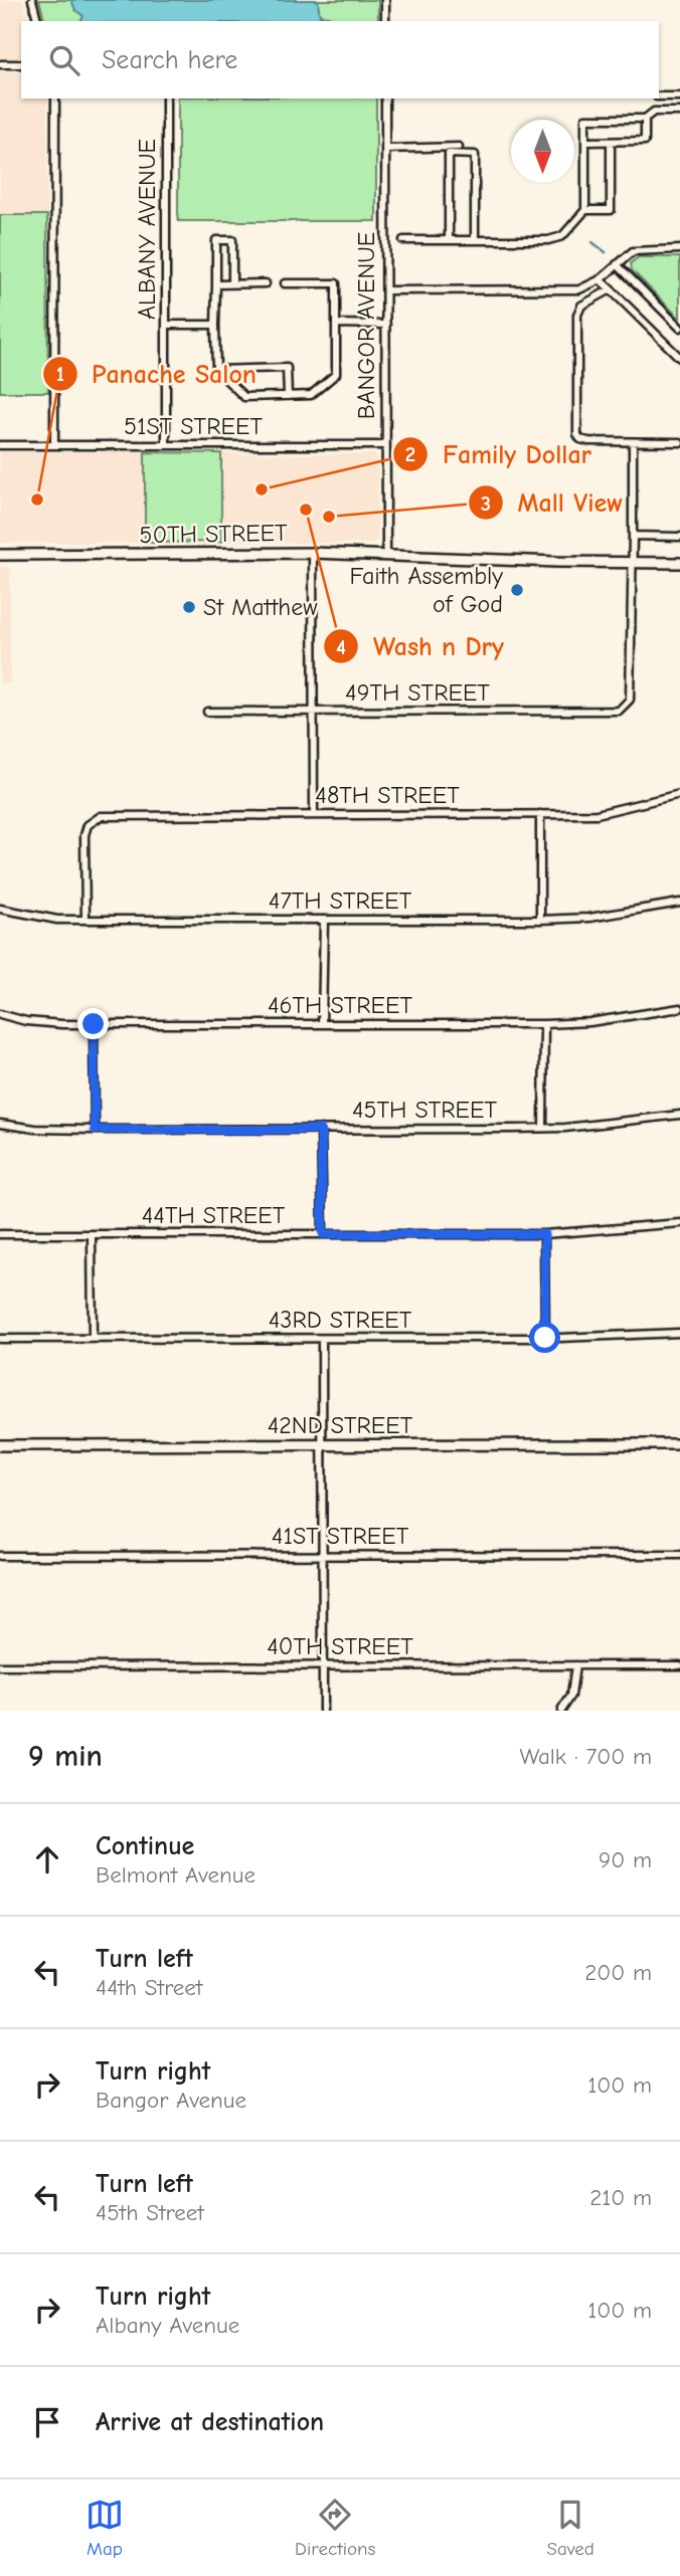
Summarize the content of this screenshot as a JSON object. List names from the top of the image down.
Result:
{
  "streets": {
    "main road": ["50TH STREET", "42ND STREET"],
    "street": [
      "ALBANY AVENUE",
      "BANGOR AVENUE",
      "51ST STREET",
      "49TH STREET",
      "48TH STREET",
      "47TH STREET",
      "46TH STREET",
      "45TH STREET",
      "44TH STREET",
      "43RD STREET",
      "41ST STREET",
      "40TH STREET"
    ]
  },
  "crossings": [
    ["ALBANY AVENUE", "51ST STREET"],
    ["BANGOR AVENUE", "51ST STREET"],
    ["BANGOR AVENUE", "50TH STREET"],
    ["50TH STREET", "49TH STREET"],
    ["48TH STREET", "47TH STREET"]
  ],
  "places": [
    "Family Dollar",
    "Panache Salon",
    "Wash n Dry",
    "Mall View",
    "Faith Assembly of God",
    "St Matthew"
  ],
  "north": "bottom",
  "page": {
    "search": "Search here",
    "heading": ["9 min", "Walk · 700 m"],
    "list": [
      ["Continue", "Belmont Avenue", "90 m"],
      ["Turn left", "44th Street", "200 m"],
      ["Turn right", "Bangor Avenue", "100 m"],
      ["Turn left", "45th Street", "210 m"],
      ["Turn right", "Albany Avenue", "100 m"],
      "Arrive at destination"
    ],
    "nav": ["Map", "Directions", "Saved"]
  }
}
